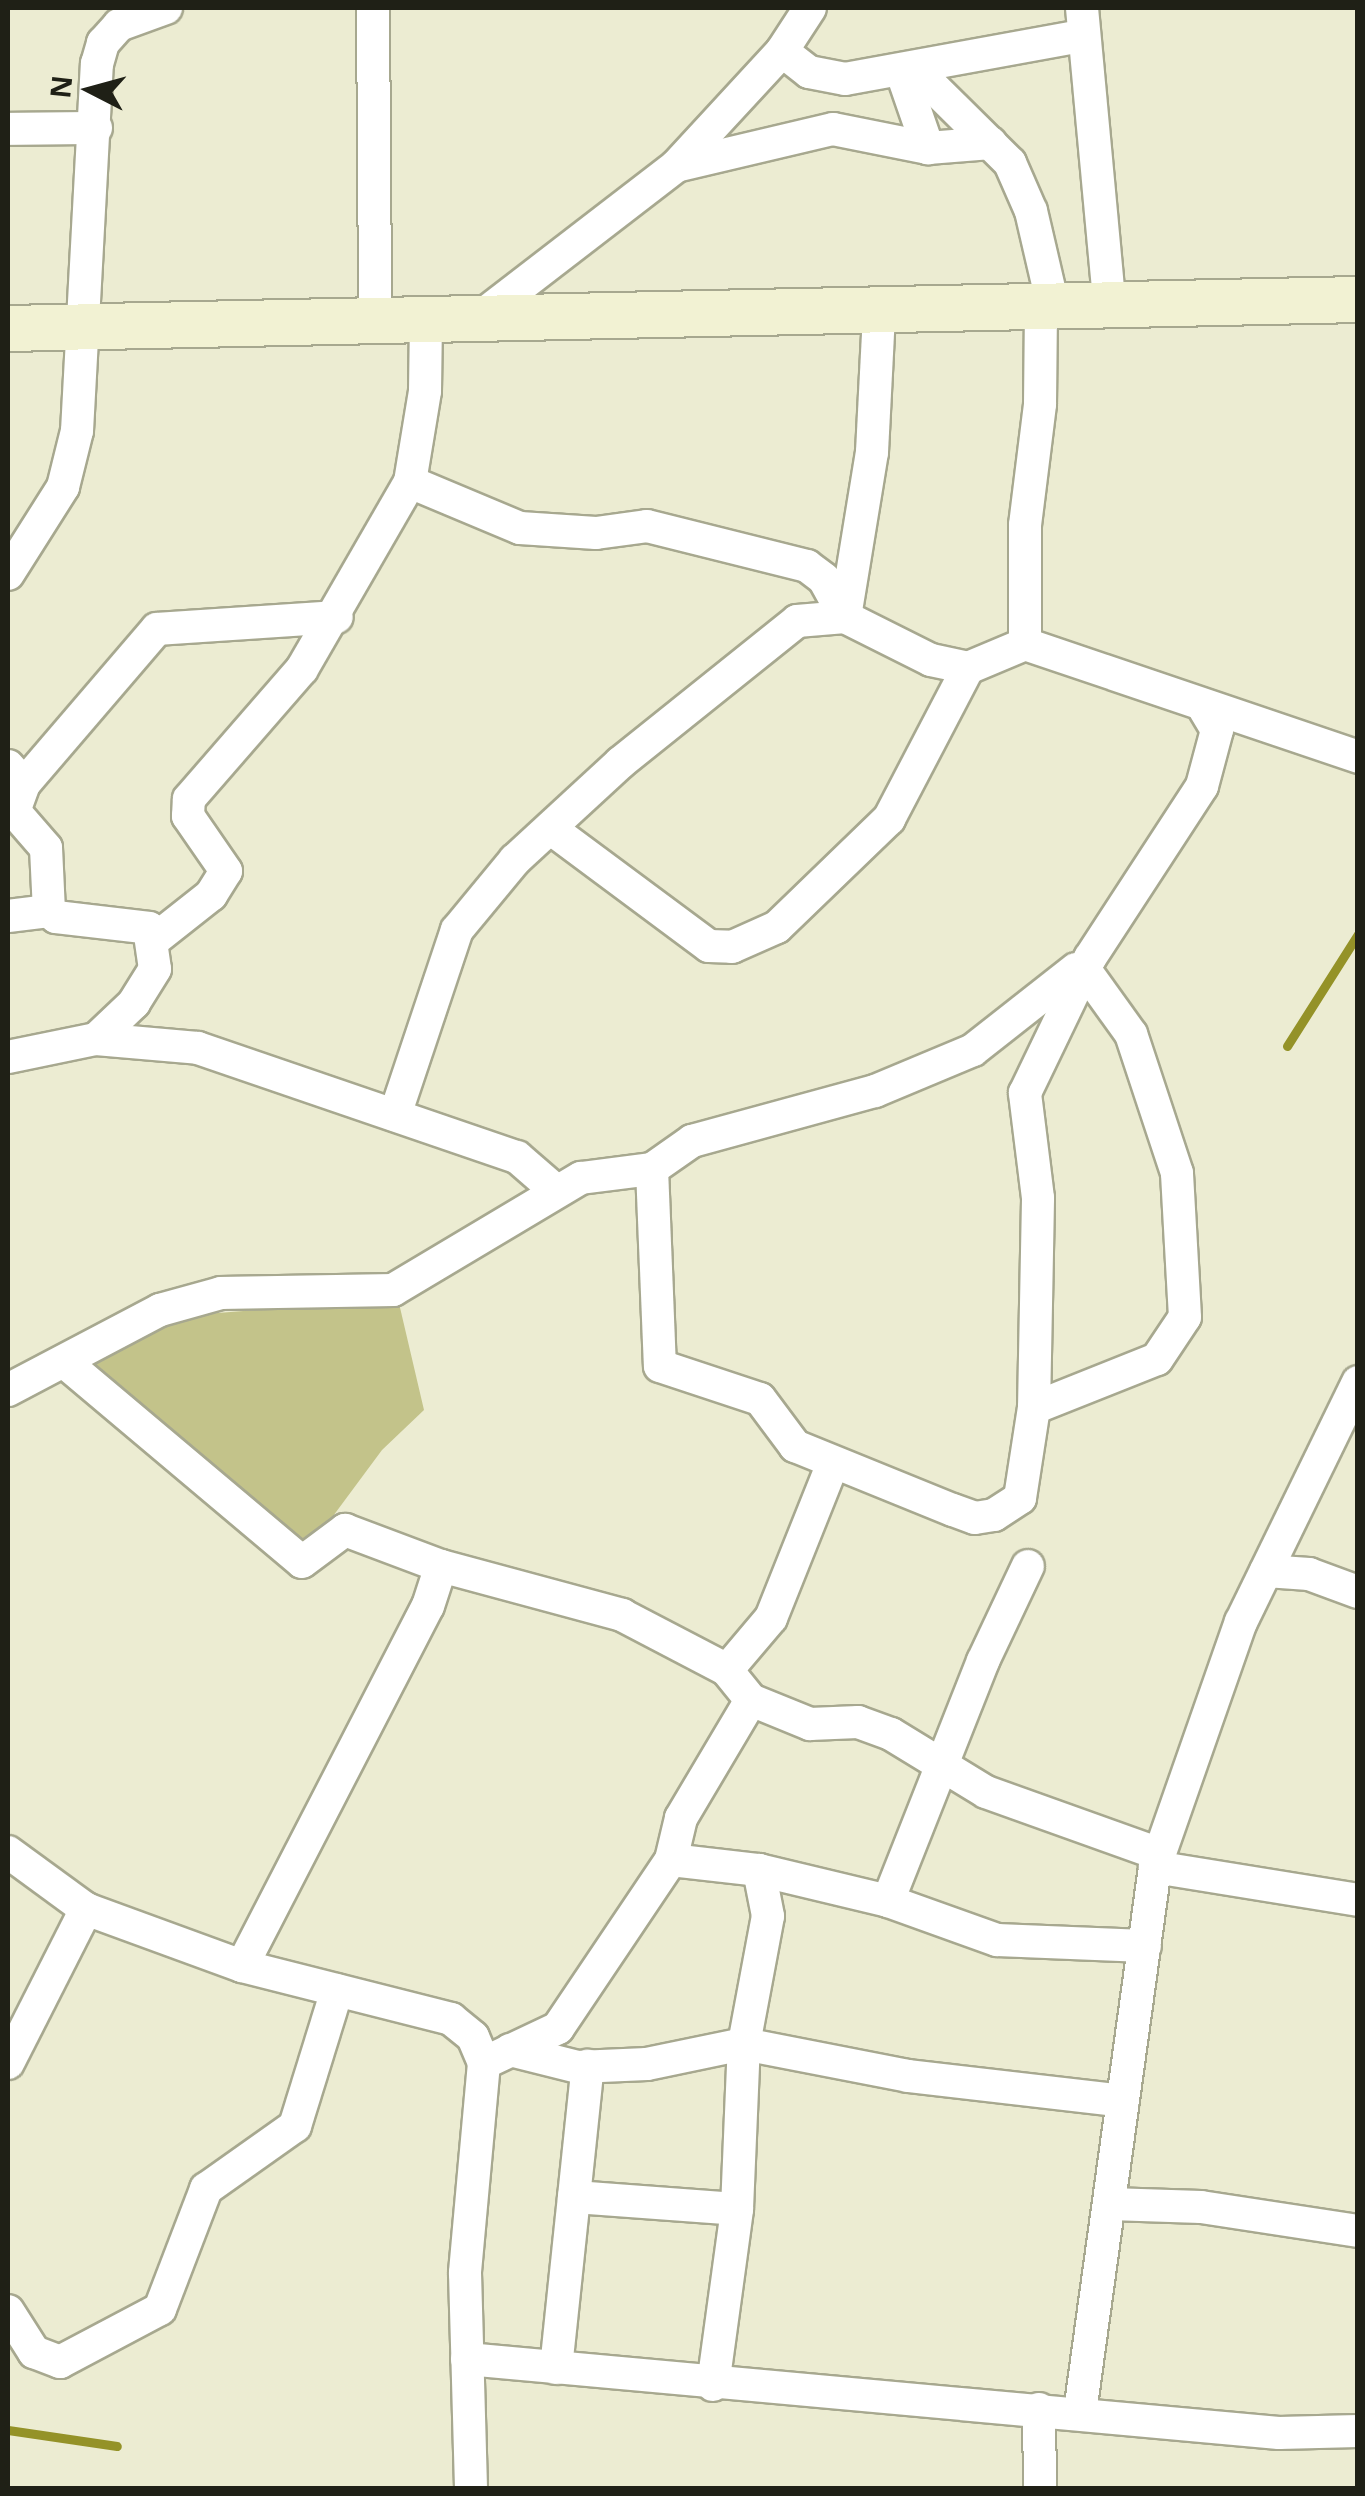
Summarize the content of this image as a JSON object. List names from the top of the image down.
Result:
{
  "north": "left"
}
